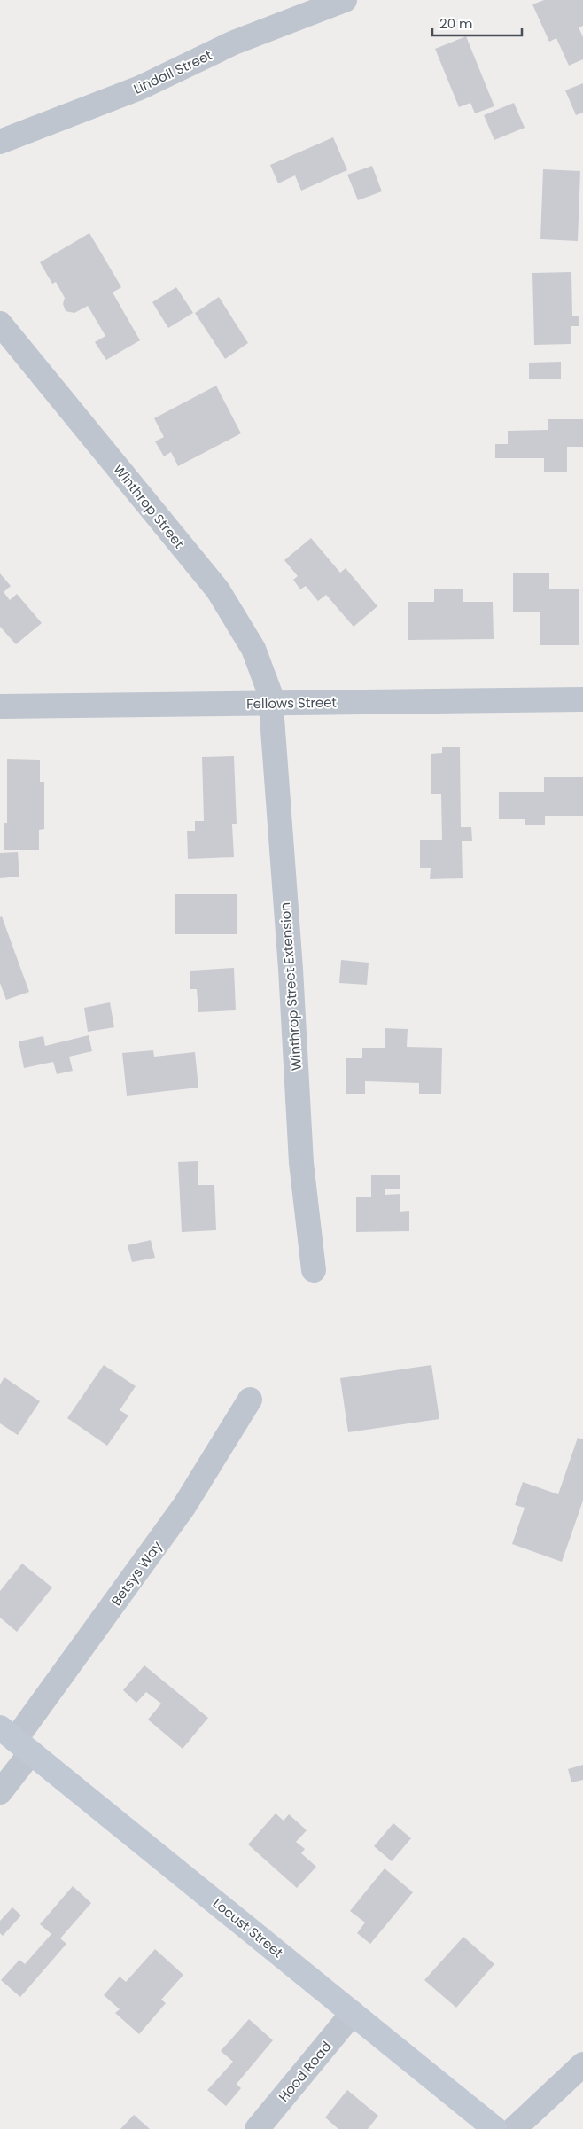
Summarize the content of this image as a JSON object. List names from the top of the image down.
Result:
{
  "streets": {
    "main road": ["Locust Street"],
    "street": [
      "Lindall Street",
      "Winthrop Street",
      "Fellows Street",
      "Winthrop Street Extension",
      "Betsys Way",
      "Hood Road"
    ]
  },
  "crossings": [
    ["Winthrop Street", "Fellows Street"],
    ["Winthrop Street", "Winthrop Street Extension"],
    ["Fellows Street", "Winthrop Street Extension"],
    ["Betsys Way", "Locust Street"],
    ["Locust Street", "Hood Road"]
  ],
  "scale_bar": "20 m"
}
